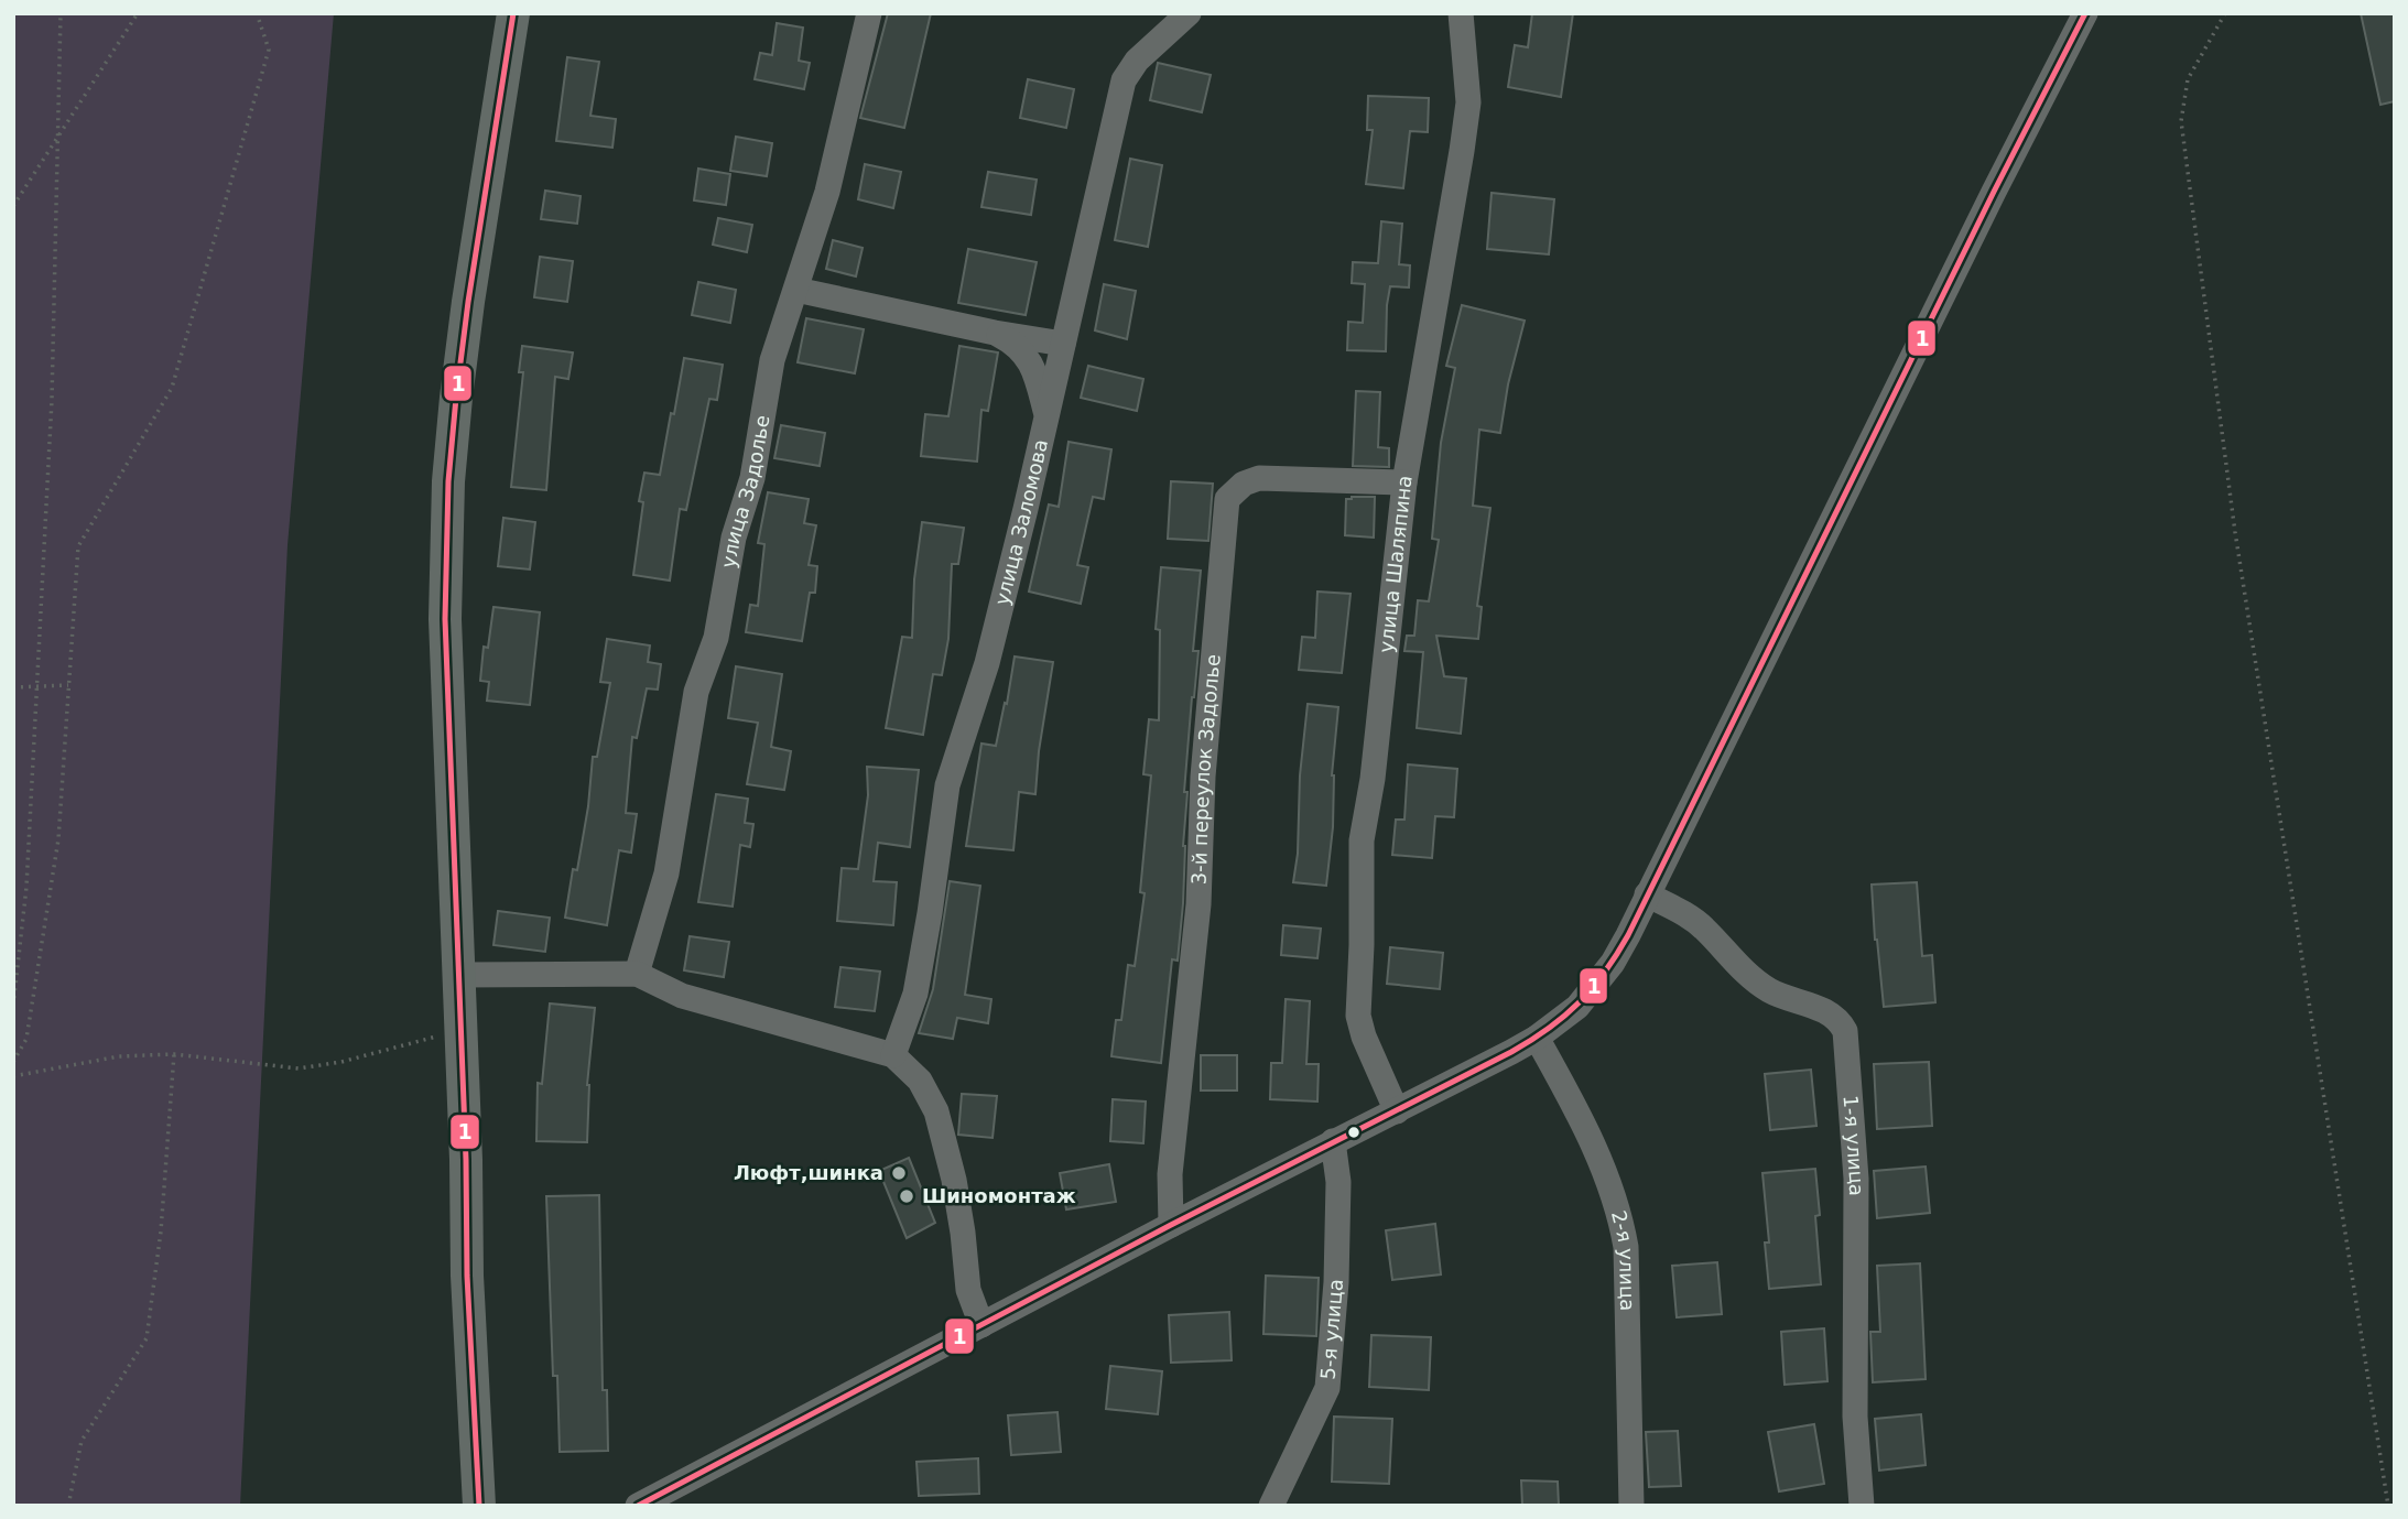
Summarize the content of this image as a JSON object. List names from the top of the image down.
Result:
{
  "streets": {
    "street": [
      "улица Задолье",
      "улица Заломова",
      "улица Шаляпина",
      "3-й переулок Задолье",
      "1-я улица",
      "2-я улица",
      "5-я улица"
    ]
  },
  "crossings": [
    ["улица Шаляпина", "3-й переулок Задолье"]
  ],
  "places": ["Люфт,шинка", "Шиномонтаж"],
  "lines": ["transit line 1"]
}
